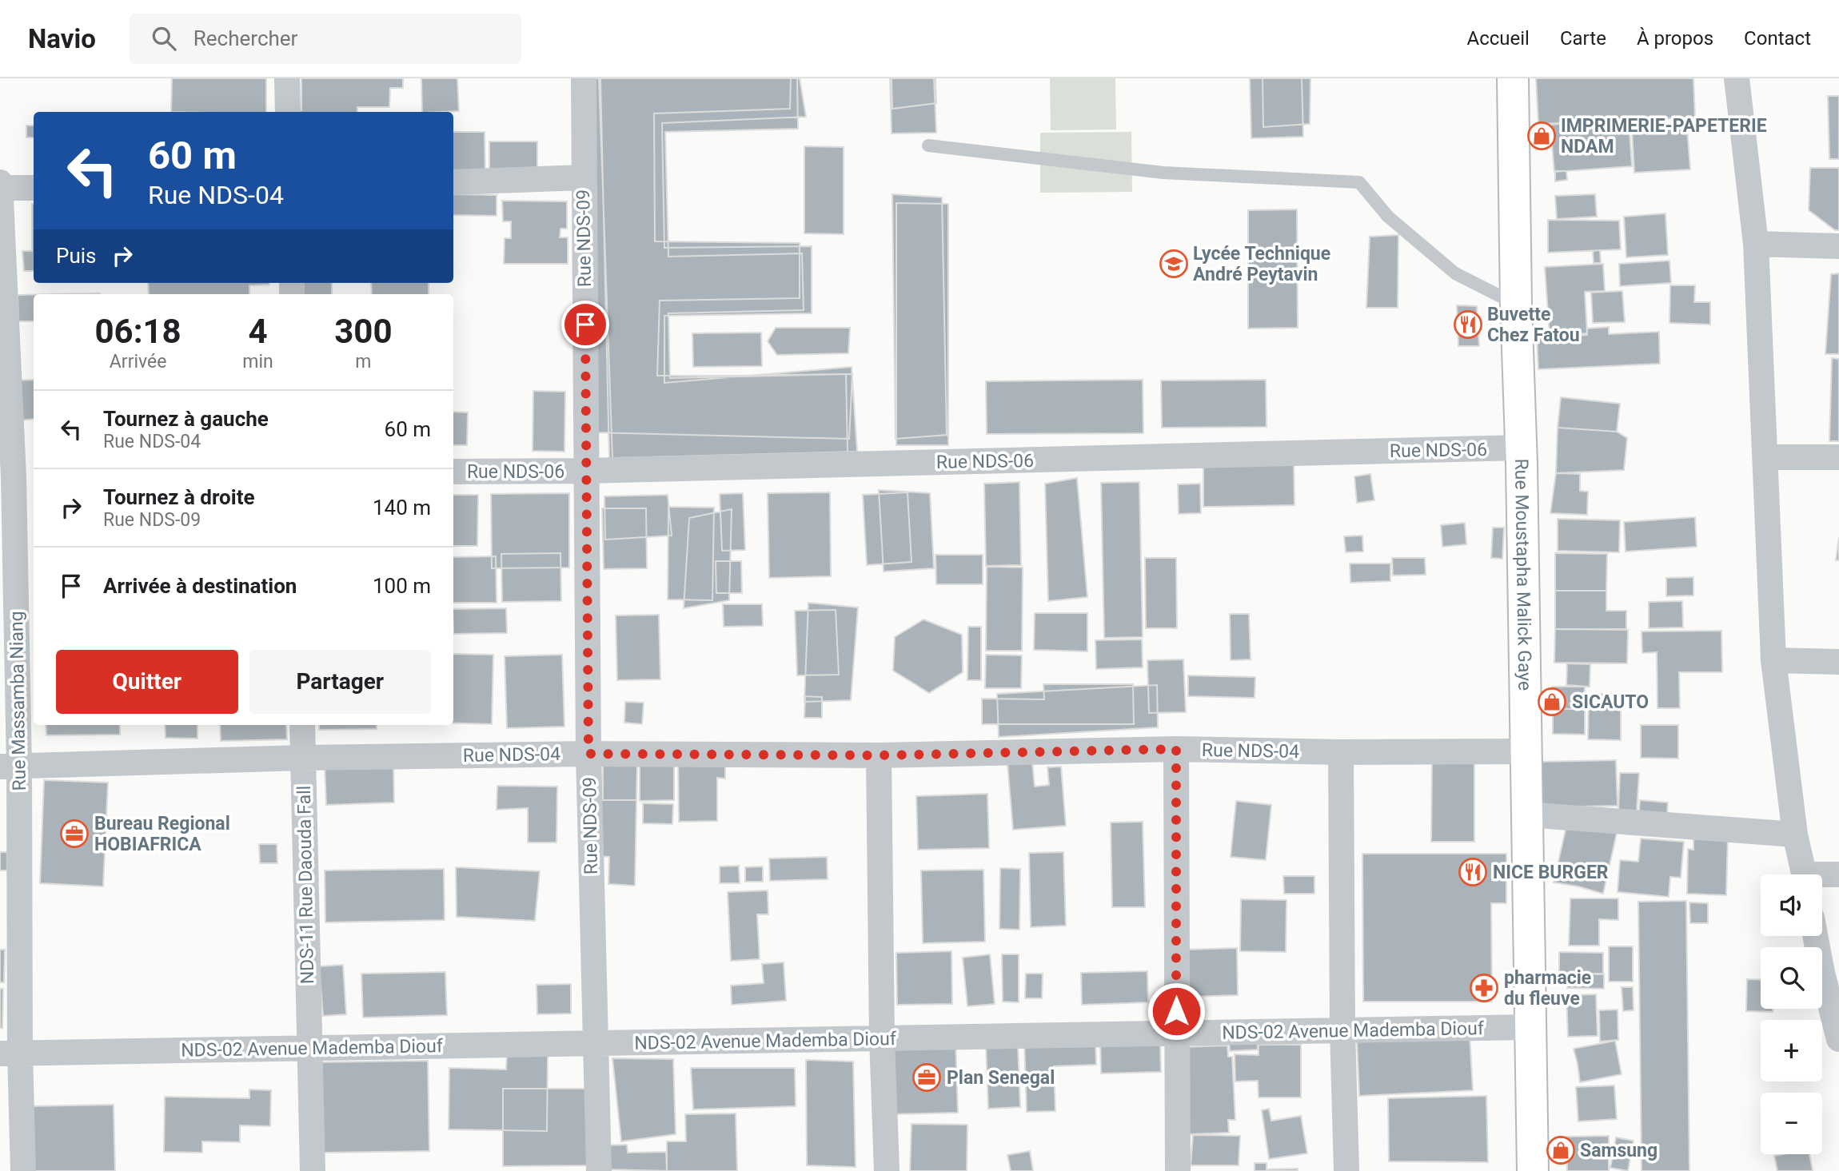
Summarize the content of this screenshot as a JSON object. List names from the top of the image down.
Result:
{
  "streets": {
    "street": [
      "Rue NDS-09",
      "Rue NDS-06",
      "Rue Moustapha Malick Gaye",
      "Rue Massamba Niang",
      "Rue NDS-04",
      "NDS-11 Rue Daouda Fall",
      "NDS-02 Avenue Mademba Diouf"
    ]
  },
  "crossings": [
    ["Rue NDS-09", "Rue NDS-06"],
    ["Rue NDS-09", "Rue NDS-04"],
    ["Rue NDS-09", "NDS-02 Avenue Mademba Diouf"],
    ["Rue NDS-06", "Rue Moustapha Malick Gaye"],
    ["Rue Moustapha Malick Gaye", "Rue NDS-04"],
    ["Rue Moustapha Malick Gaye", "NDS-02 Avenue Mademba Diouf"],
    ["Rue Massamba Niang", "Rue NDS-04"],
    ["Rue Massamba Niang", "NDS-02 Avenue Mademba Diouf"],
    ["Rue NDS-04", "NDS-11 Rue Daouda Fall"],
    ["NDS-11 Rue Daouda Fall", "NDS-02 Avenue Mademba Diouf"]
  ],
  "places": {
    "shop": ["IMPRIMERIE-PAPETERIE NDAM", "SICAUTO", "Samsung"],
    "school or university": ["Lycée Technique André Peytavin"],
    "restaurant": ["Buvette Chez Fatou", "NICE BURGER"],
    "office": ["Bureau Regional HOBIAFRICA", "Plan Senegal"],
    "pharmacy": ["pharmacie du fleuve"]
  },
  "page": {
    "header": "Navio",
    "search": "Rechercher",
    "nav": [
      "Accueil",
      "Carte",
      "À propos",
      "Contact"
    ],
    "turn": ["60 m", "Rue NDS-04"],
    "then": "Puis",
    "eta": [
      "06:18",
      "Arrivée",
      "4",
      "min",
      "300",
      "m"
    ],
    "list": [
      {
        "name": "Tournez à gauche",
        "note": "Rue NDS-04",
        "value": "60 m"
      },
      {
        "name": "Tournez à droite",
        "note": "Rue NDS-09",
        "value": "140 m"
      },
      {
        "name": "Arrivée à destination",
        "value": "100 m"
      }
    ],
    "buttons": ["Quitter", "Partager"],
    "map_buttons": ["+", "−"]
  }
}
